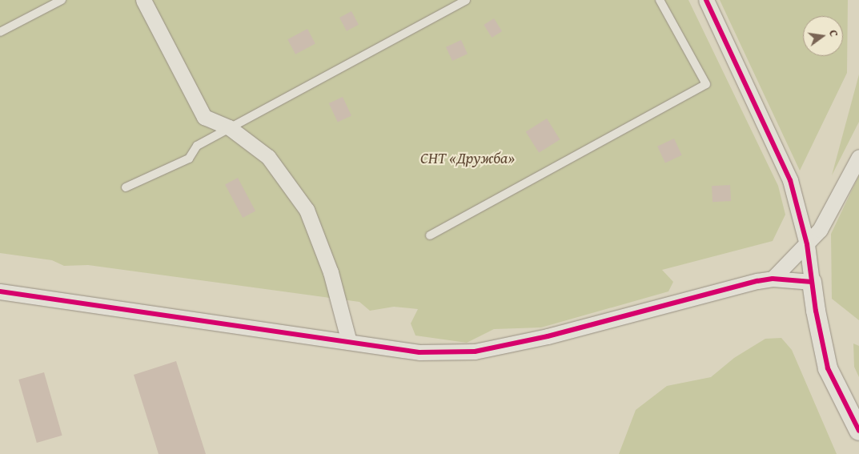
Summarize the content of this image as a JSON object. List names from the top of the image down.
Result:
{
  "parks": ["СНТ «Дружба»"],
  "north": "right"
}
